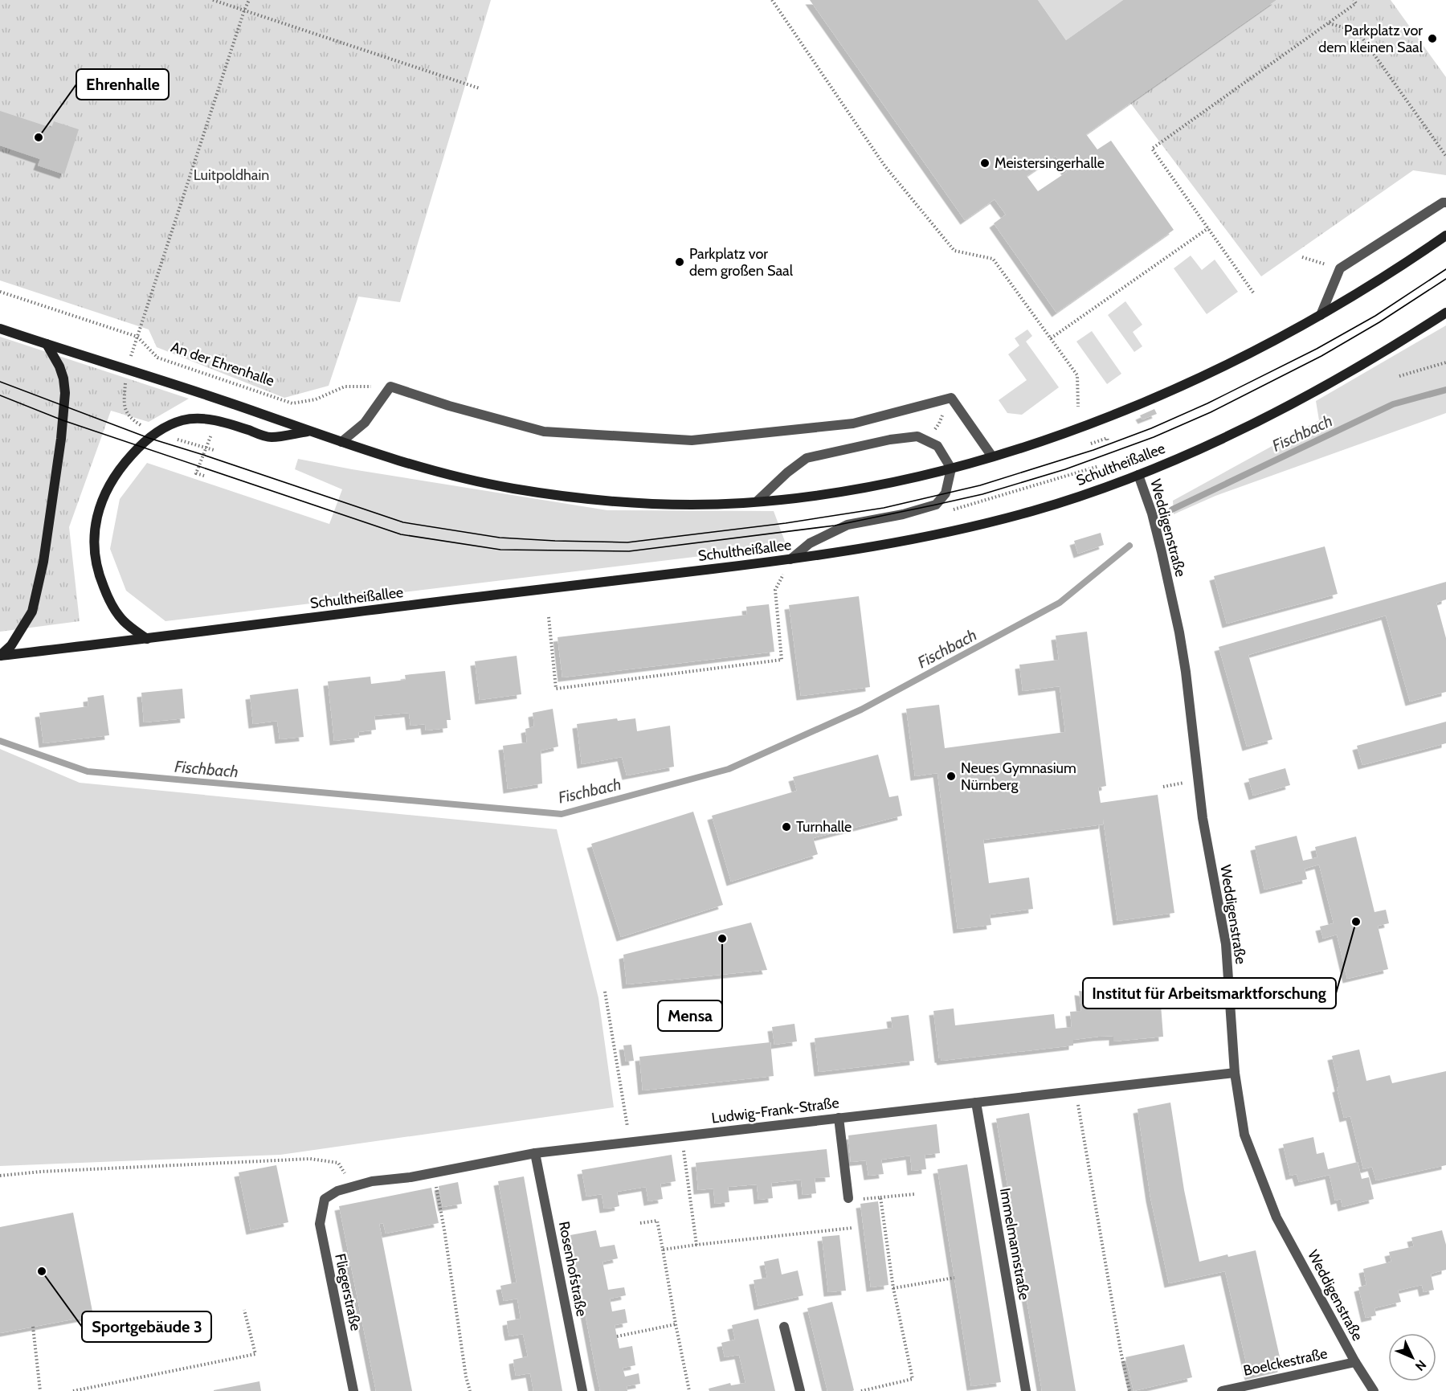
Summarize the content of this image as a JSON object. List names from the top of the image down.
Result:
{
  "streets": {
    "main road": ["Schultheißallee"],
    "street": [
      "Weddigenstraße",
      "Ludwig-Frank-Straße",
      "Immelmannstraße",
      "Rosenhofstraße",
      "Fliegerstraße",
      "Boelckestraße"
    ],
    "path": ["An der Ehrenhalle"]
  },
  "crossings": [
    ["Schultheißallee", "Weddigenstraße"],
    ["Weddigenstraße", "Ludwig-Frank-Straße"],
    ["Weddigenstraße", "Boelckestraße"],
    ["Ludwig-Frank-Straße", "Immelmannstraße"],
    ["Ludwig-Frank-Straße", "Rosenhofstraße"],
    ["Ludwig-Frank-Straße", "Fliegerstraße"]
  ],
  "water": ["Fischbach"],
  "parks": ["Luitpoldhain"],
  "places": [
    "Parkplatz vor dem kleinen Saal",
    "Ehrenhalle",
    "Meistersingerhalle",
    "Parkplatz vor dem großen Saal",
    "Neues Gymnasium Nürnberg",
    "Turnhalle",
    "Institut für Arbeitsmarktforschung",
    "Mensa",
    "Sportgebäude 3"
  ],
  "north": "bottom right"
}
